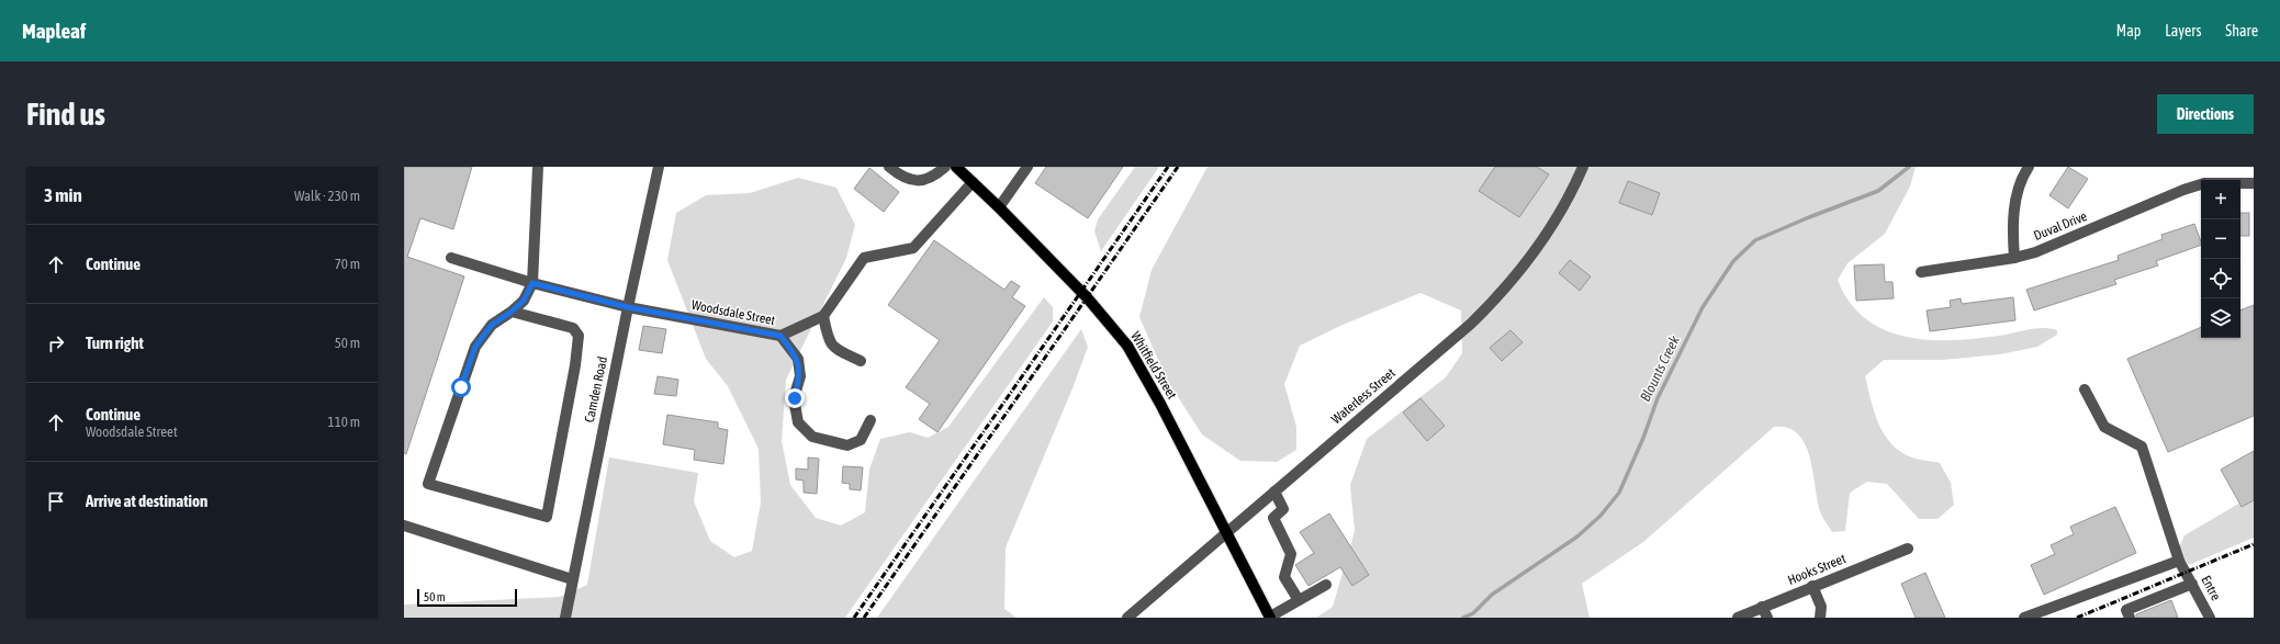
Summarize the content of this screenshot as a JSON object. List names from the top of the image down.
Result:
{
  "streets": {
    "main road": ["Whitfield Street"],
    "street": [
      "Duval Drive",
      "Woodsdale Street",
      "Camden Road",
      "Waterless Street",
      "Hooks Street",
      "Entre"
    ]
  },
  "crossings": [
    ["Woodsdale Street", "Camden Road"],
    ["Whitfield Street", "Waterless Street"]
  ],
  "water": ["Blounts Creek"],
  "scale_bar": "50 m",
  "page": {
    "header": "Mapleaf",
    "nav": ["Map", "Layers", "Share"],
    "buttons": "Directions",
    "title": "Find us",
    "heading": ["3 min", "Walk · 230 m"],
    "map_buttons": ["+", "−"],
    "list": [
      ["Continue", "70 m"],
      ["Turn right", "50 m"],
      ["Continue", "Woodsdale Street", "110 m"],
      "Arrive at destination"
    ],
    "scale": "50 m"
  }
}
